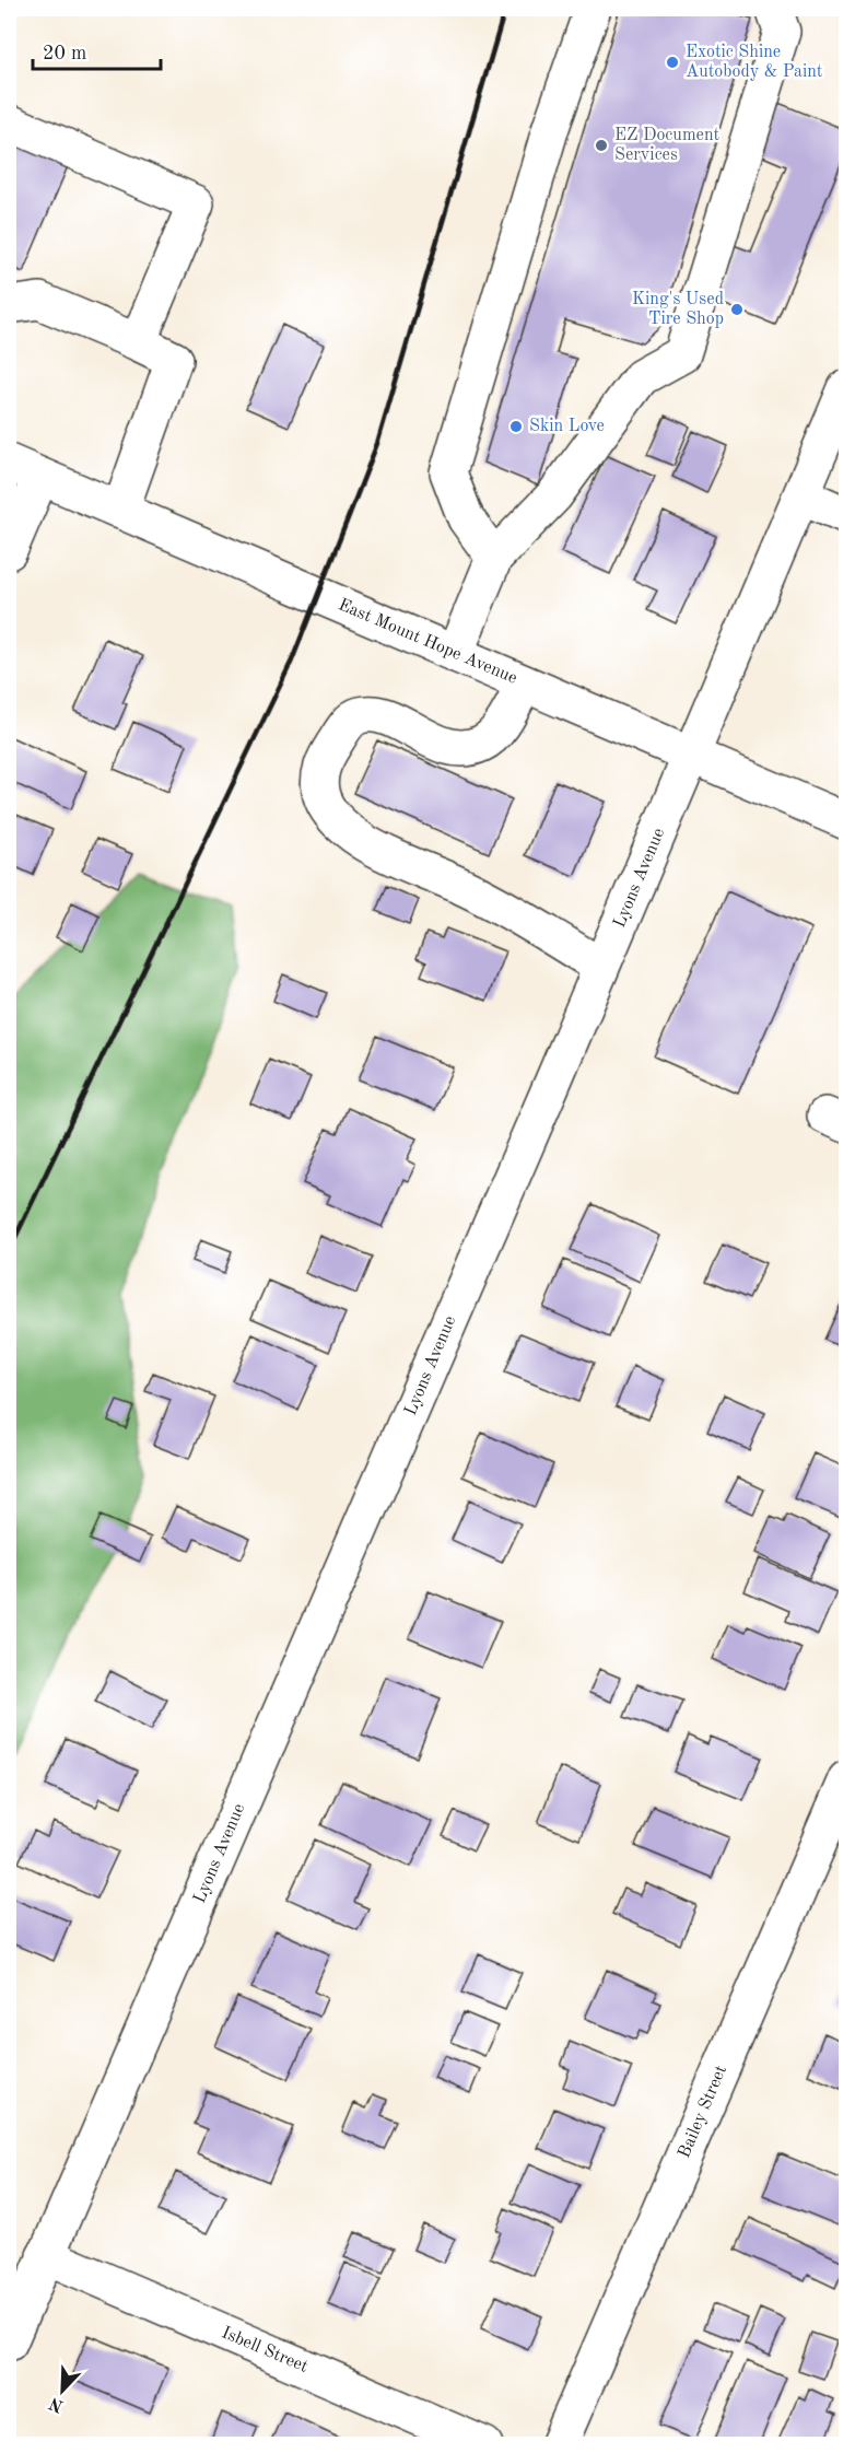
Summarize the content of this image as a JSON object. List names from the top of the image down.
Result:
{
  "streets": {
    "street": [
      "East Mount Hope Avenue",
      "Lyons Avenue",
      "Bailey Street",
      "Isbell Street"
    ]
  },
  "crossings": [
    ["East Mount Hope Avenue", "Lyons Avenue"],
    ["Lyons Avenue", "Isbell Street"]
  ],
  "places": [
    "Exotic Shine Autobody & Paint",
    "EZ Document Services",
    "King's Used Tire Shop",
    "Skin Love"
  ],
  "scale_bar": "20 m",
  "north": "bottom left"
}
